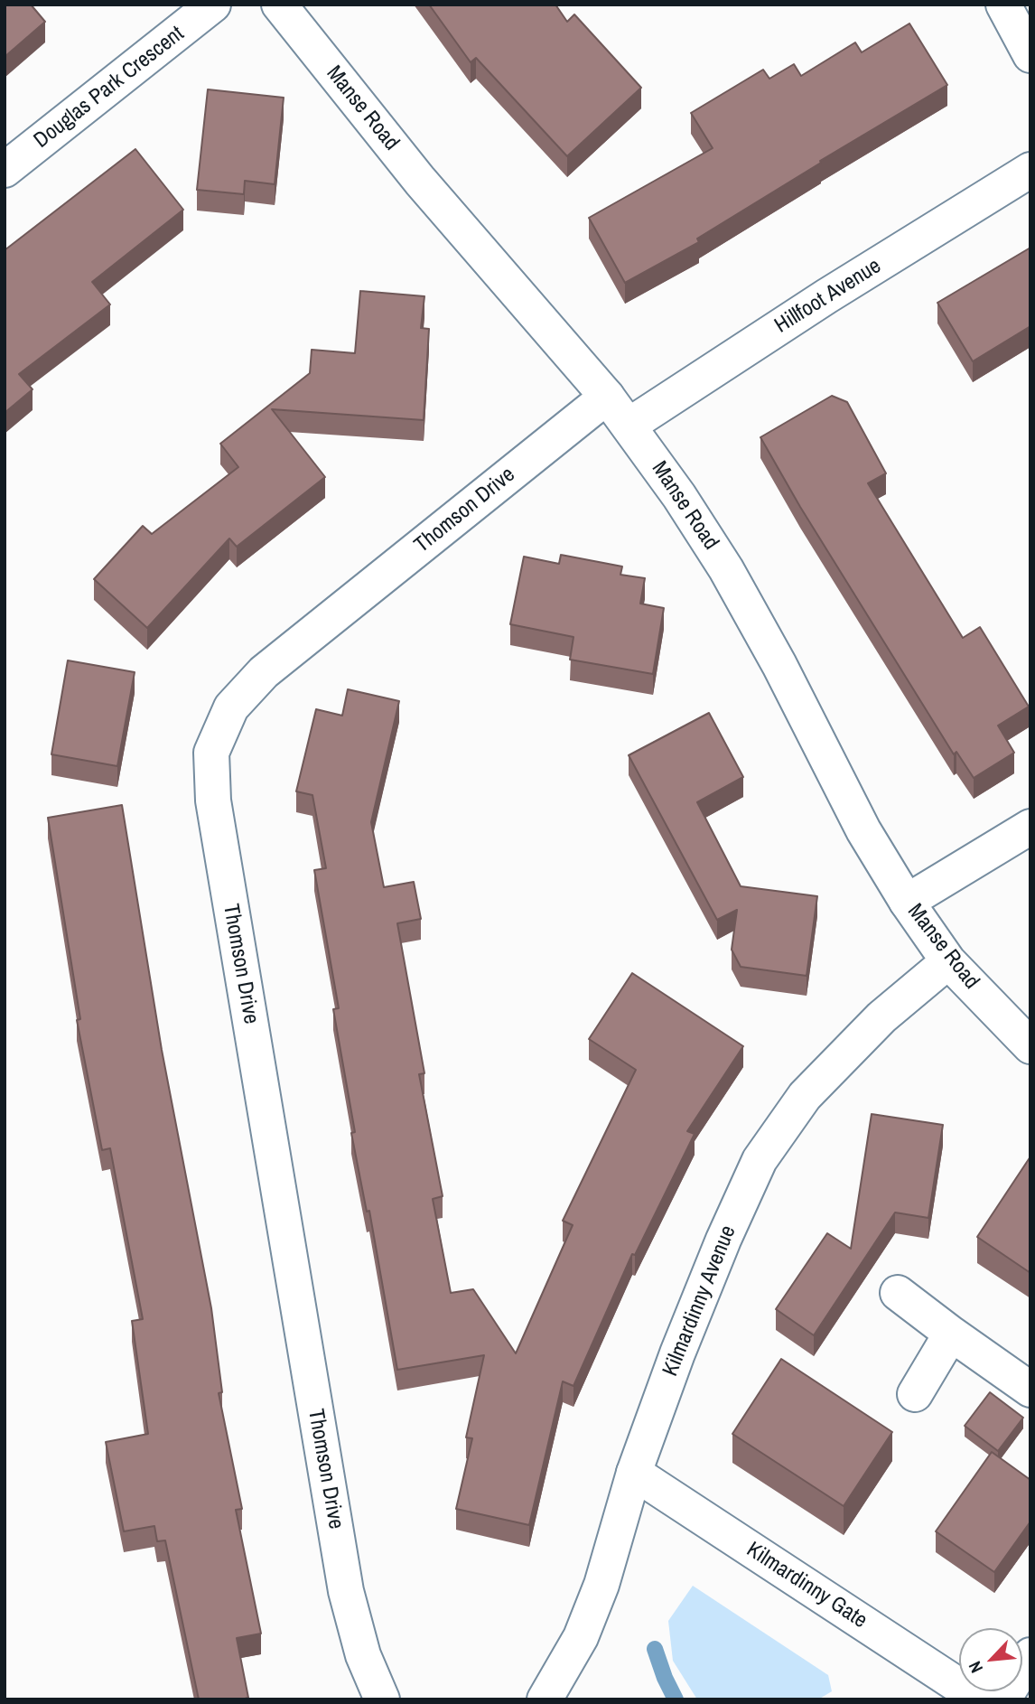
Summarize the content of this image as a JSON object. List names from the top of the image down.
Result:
{
  "streets": {
    "street": [
      "Douglas Park Crescent",
      "Manse Road",
      "Hillfoot Avenue",
      "Thomson Drive",
      "Kilmardinny Avenue",
      "Kilmardinny Gate"
    ]
  },
  "crossings": [
    ["Manse Road", "Hillfoot Avenue"],
    ["Manse Road", "Thomson Drive"],
    ["Manse Road", "Kilmardinny Avenue"],
    ["Kilmardinny Avenue", "Kilmardinny Gate"]
  ],
  "north": "bottom left"
}
